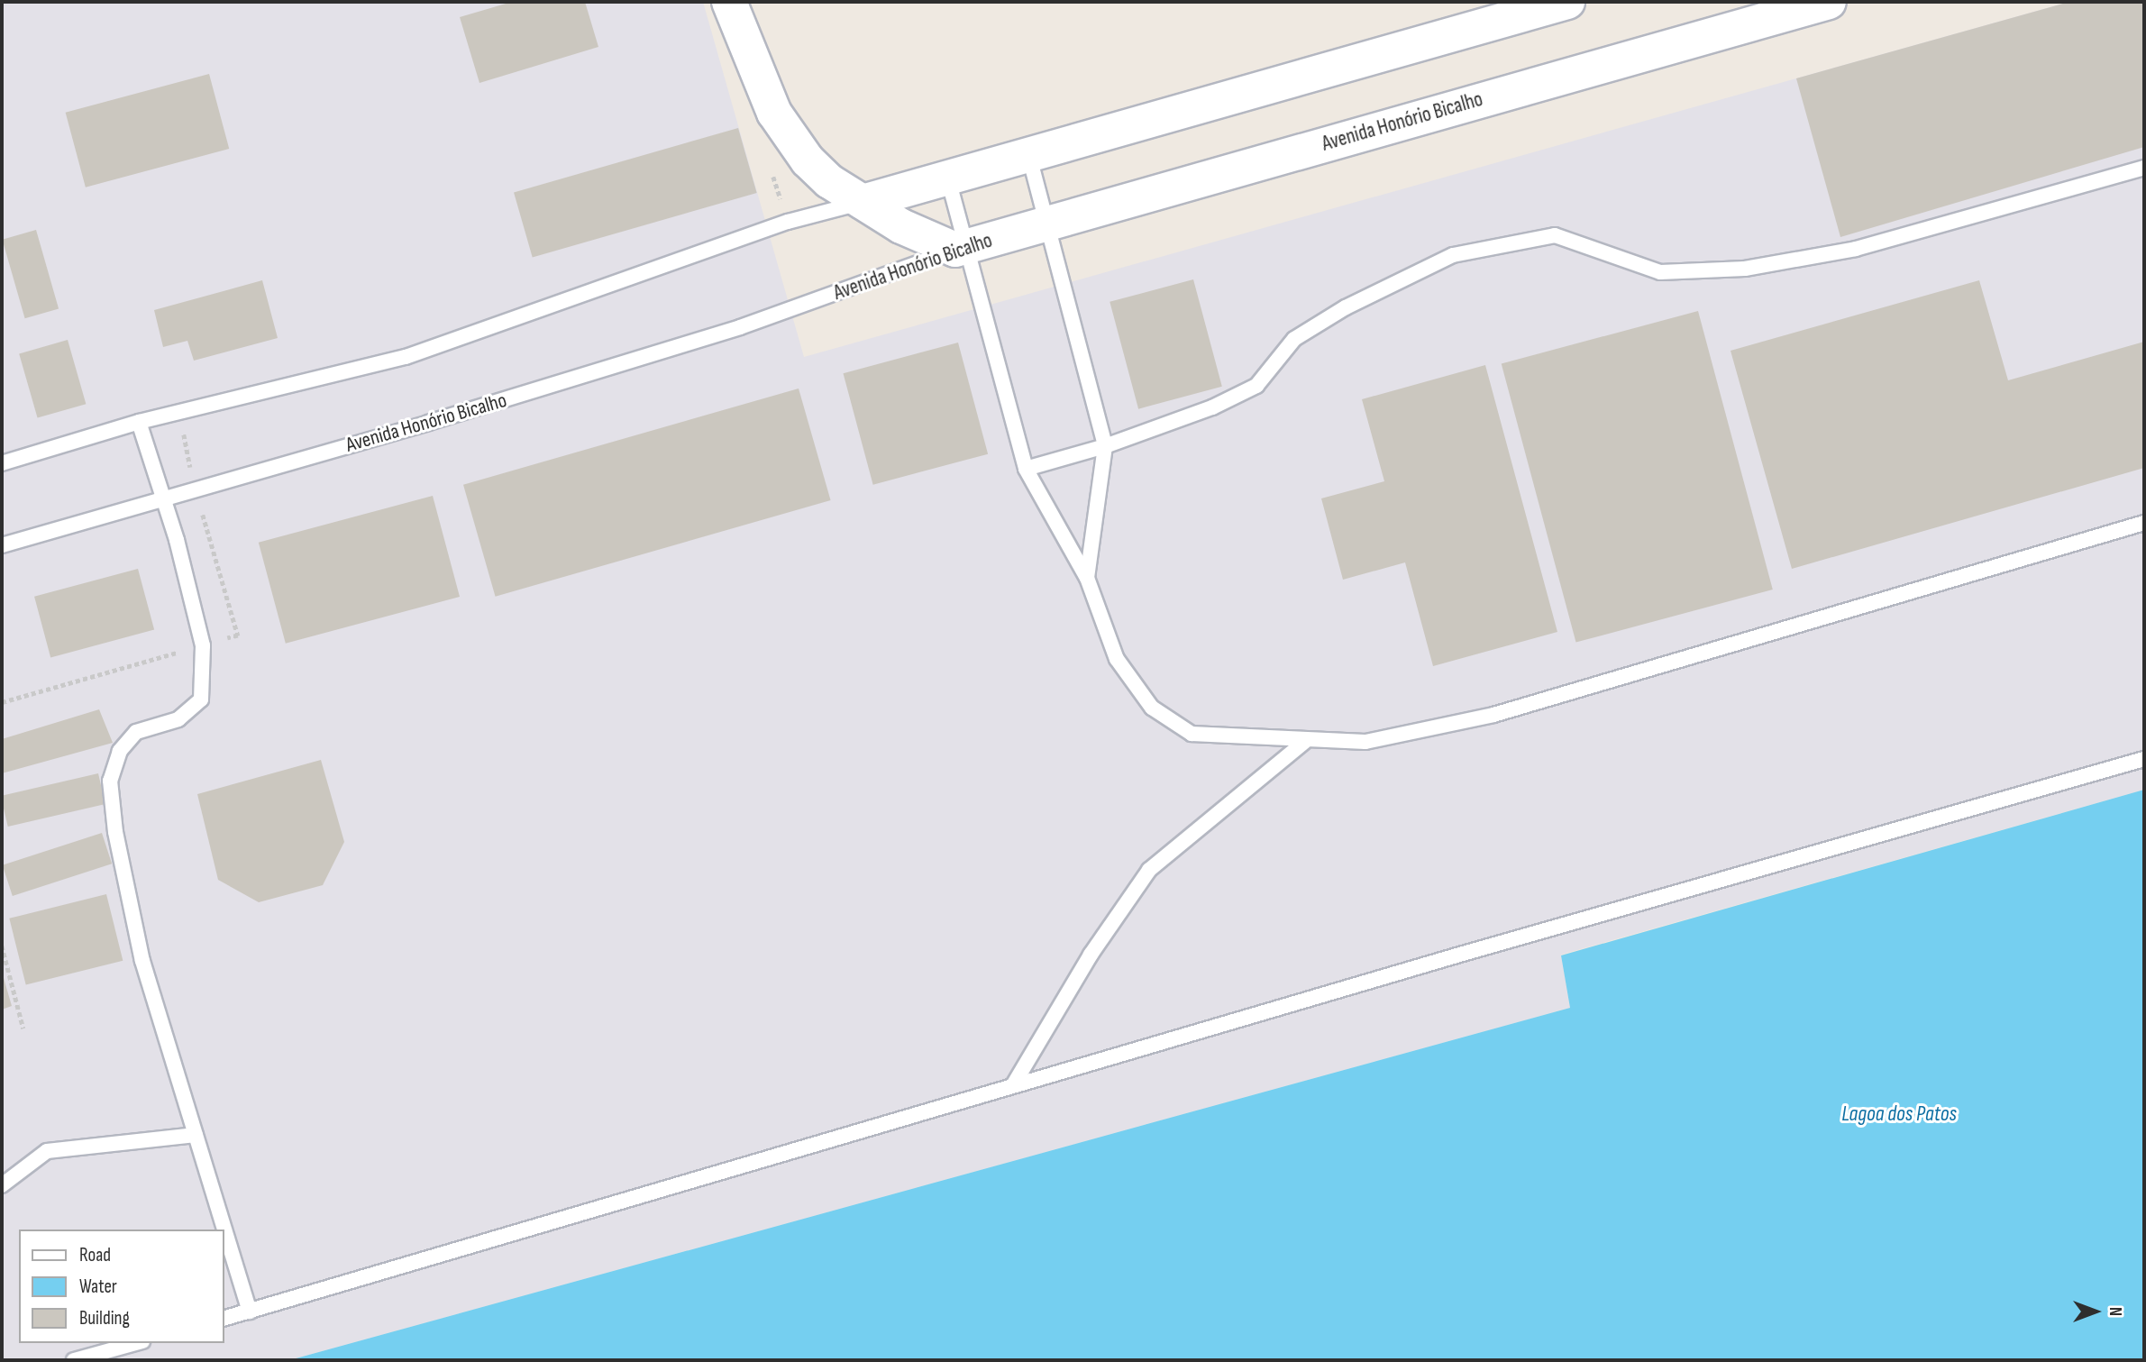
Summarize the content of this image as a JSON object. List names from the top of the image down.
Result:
{
  "streets": {
    "main road": ["Avenida Honório Bicalho"]
  },
  "water": ["Lagoa dos Patos"],
  "legend": ["Road", "Water", "Building"],
  "north": "right"
}
